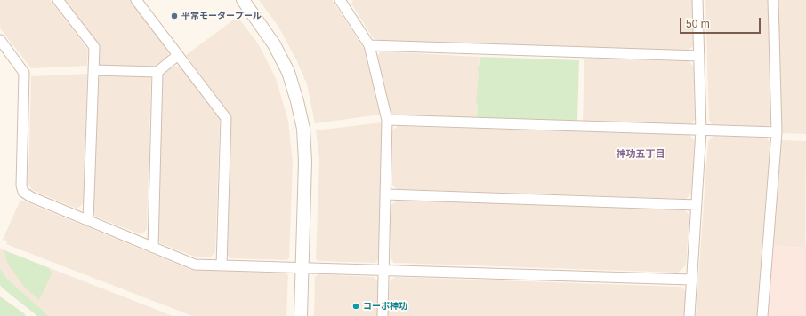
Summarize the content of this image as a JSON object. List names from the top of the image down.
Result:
{
  "districts": ["神功五丁目"],
  "places": ["平常モータープール", "コーポ神功"],
  "scale_bar": "50 m"
}
